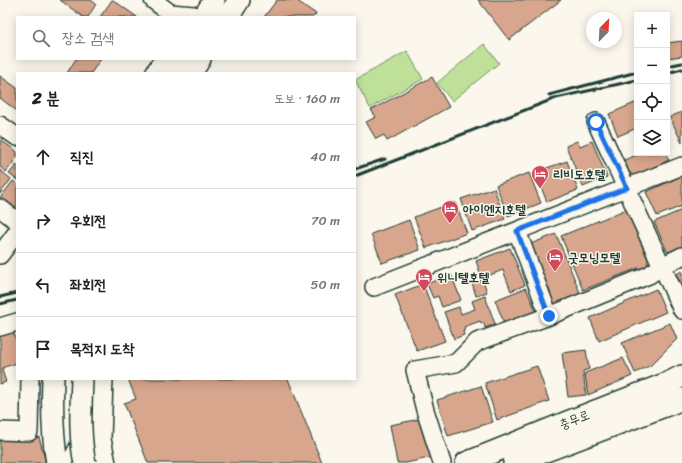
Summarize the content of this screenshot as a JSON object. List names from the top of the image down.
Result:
{
  "streets": {
    "main road": ["충무로"]
  },
  "places": {
    "hotel": [
      "리비도호텔",
      "아이엔지호텔",
      "굿모닝모텔",
      "위니텔호텔"
    ]
  },
  "north": "top right",
  "page": {
    "map_buttons": ["+", "−"],
    "search": "장소 검색",
    "heading": ["2 분", "도보 · 160 m"],
    "list": [
      ["직진", "40 m"],
      ["우회전", "70 m"],
      ["좌회전", "50 m"],
      "목적지 도착"
    ]
  }
}
